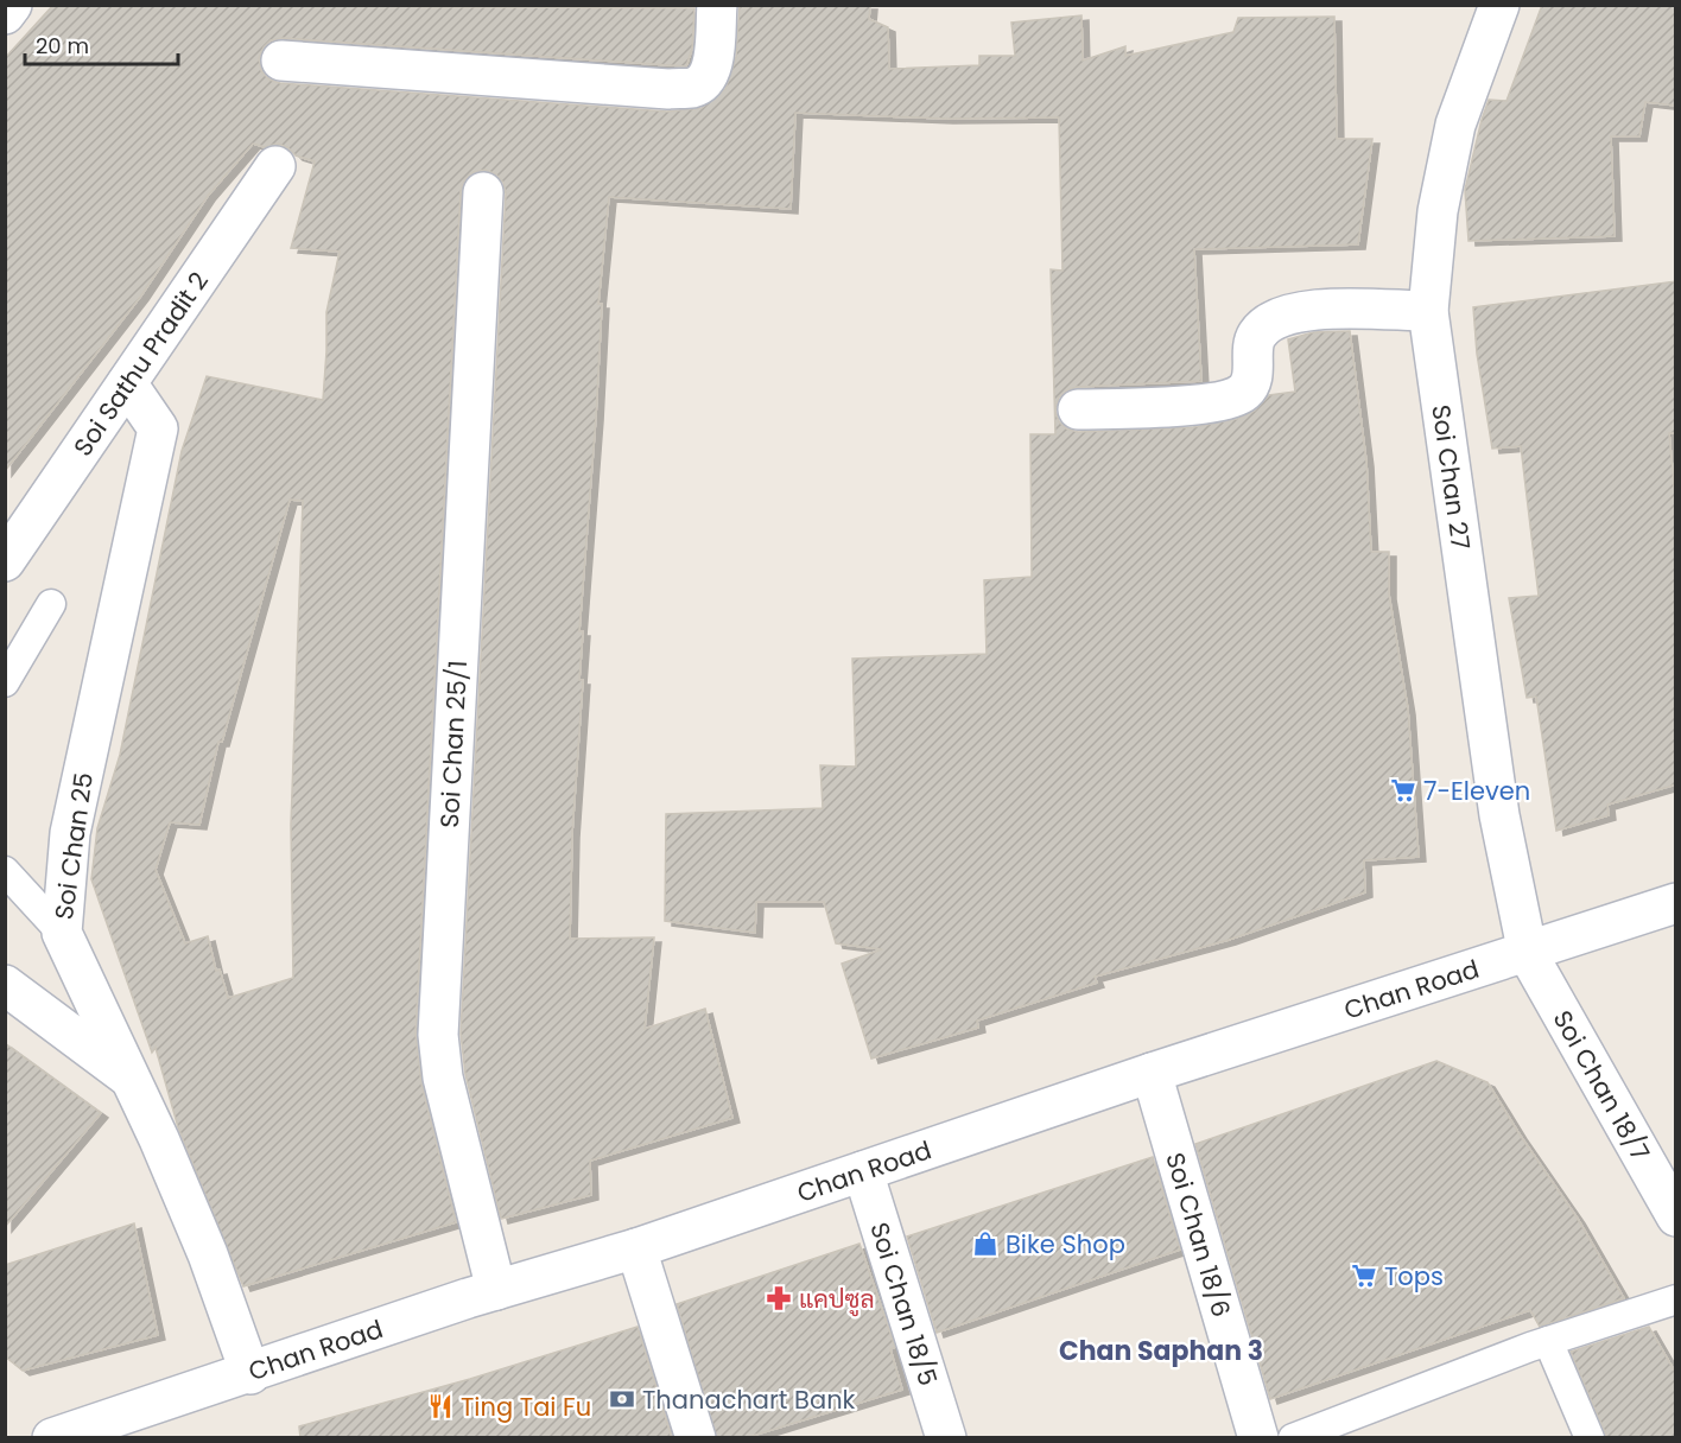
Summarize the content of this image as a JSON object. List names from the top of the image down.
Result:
{
  "streets": {
    "street": [
      "Soi Sathu Pradit 2",
      "Soi Chan 27",
      "Soi Chan 25/1",
      "Soi Chan 25",
      "Chan Road",
      "Soi Chan 18/7",
      "Soi Chan 18/6",
      "Soi Chan 18/5"
    ]
  },
  "crossings": [
    ["Soi Sathu Pradit 2", "Soi Chan 25"],
    ["Soi Chan 27", "Chan Road"],
    ["Soi Chan 27", "Soi Chan 18/7"],
    ["Soi Chan 25/1", "Chan Road"],
    ["Soi Chan 25", "Chan Road"],
    ["Chan Road", "Soi Chan 18/7"],
    ["Chan Road", "Soi Chan 18/6"],
    ["Chan Road", "Soi Chan 18/5"]
  ],
  "districts": ["Chan Saphan 3"],
  "places": {
    "supermarket": ["7-Eleven", "Tops"],
    "shop": ["Bike Shop"],
    "pharmacy": ["แคปซูล"],
    "bank": ["Thanachart Bank"],
    "restaurant": ["Ting Tai Fu"]
  },
  "scale_bar": "20 m"
}
